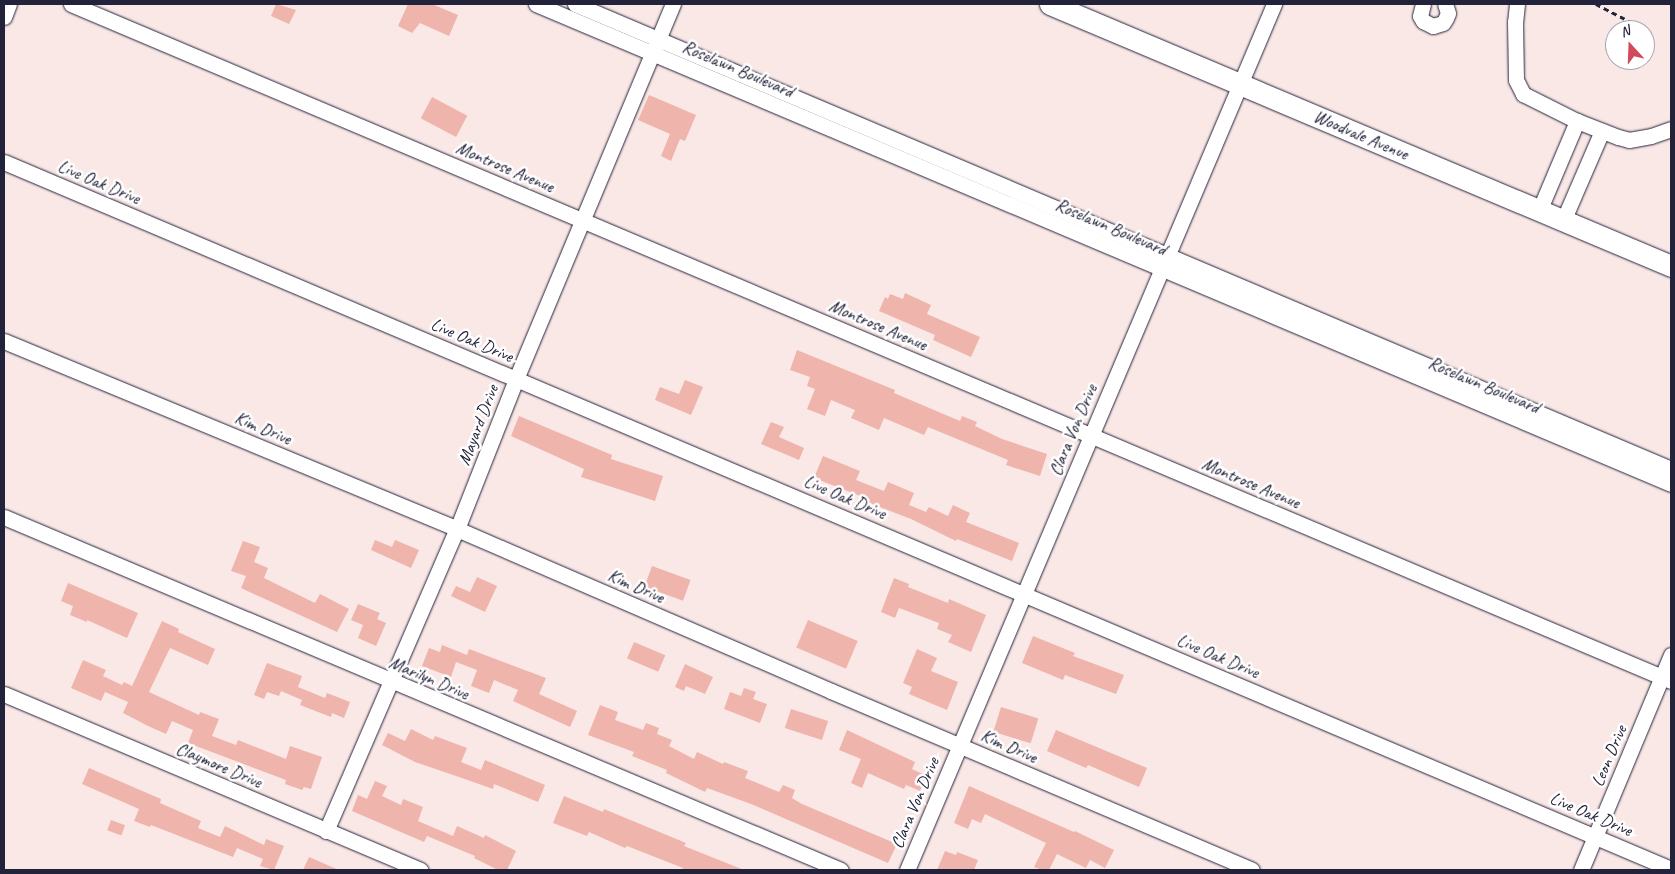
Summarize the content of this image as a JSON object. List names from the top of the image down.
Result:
{
  "streets": {
    "street": [
      "Roselawn Boulevard",
      "Woodvale Avenue",
      "Montrose Avenue",
      "Live Oak Drive",
      "Mayard Drive",
      "Kim Drive",
      "Clara Von Drive",
      "Marilyn Drive",
      "Leon Drive",
      "Claymore Drive"
    ]
  },
  "crossings": [
    ["Roselawn Boulevard", "Mayard Drive"],
    ["Roselawn Boulevard", "Clara Von Drive"],
    ["Woodvale Avenue", "Clara Von Drive"],
    ["Montrose Avenue", "Mayard Drive"],
    ["Montrose Avenue", "Clara Von Drive"],
    ["Montrose Avenue", "Leon Drive"],
    ["Live Oak Drive", "Mayard Drive"],
    ["Live Oak Drive", "Clara Von Drive"],
    ["Live Oak Drive", "Leon Drive"],
    ["Mayard Drive", "Kim Drive"],
    ["Mayard Drive", "Marilyn Drive"],
    ["Mayard Drive", "Claymore Drive"],
    ["Kim Drive", "Clara Von Drive"]
  ],
  "north": "top"
}
